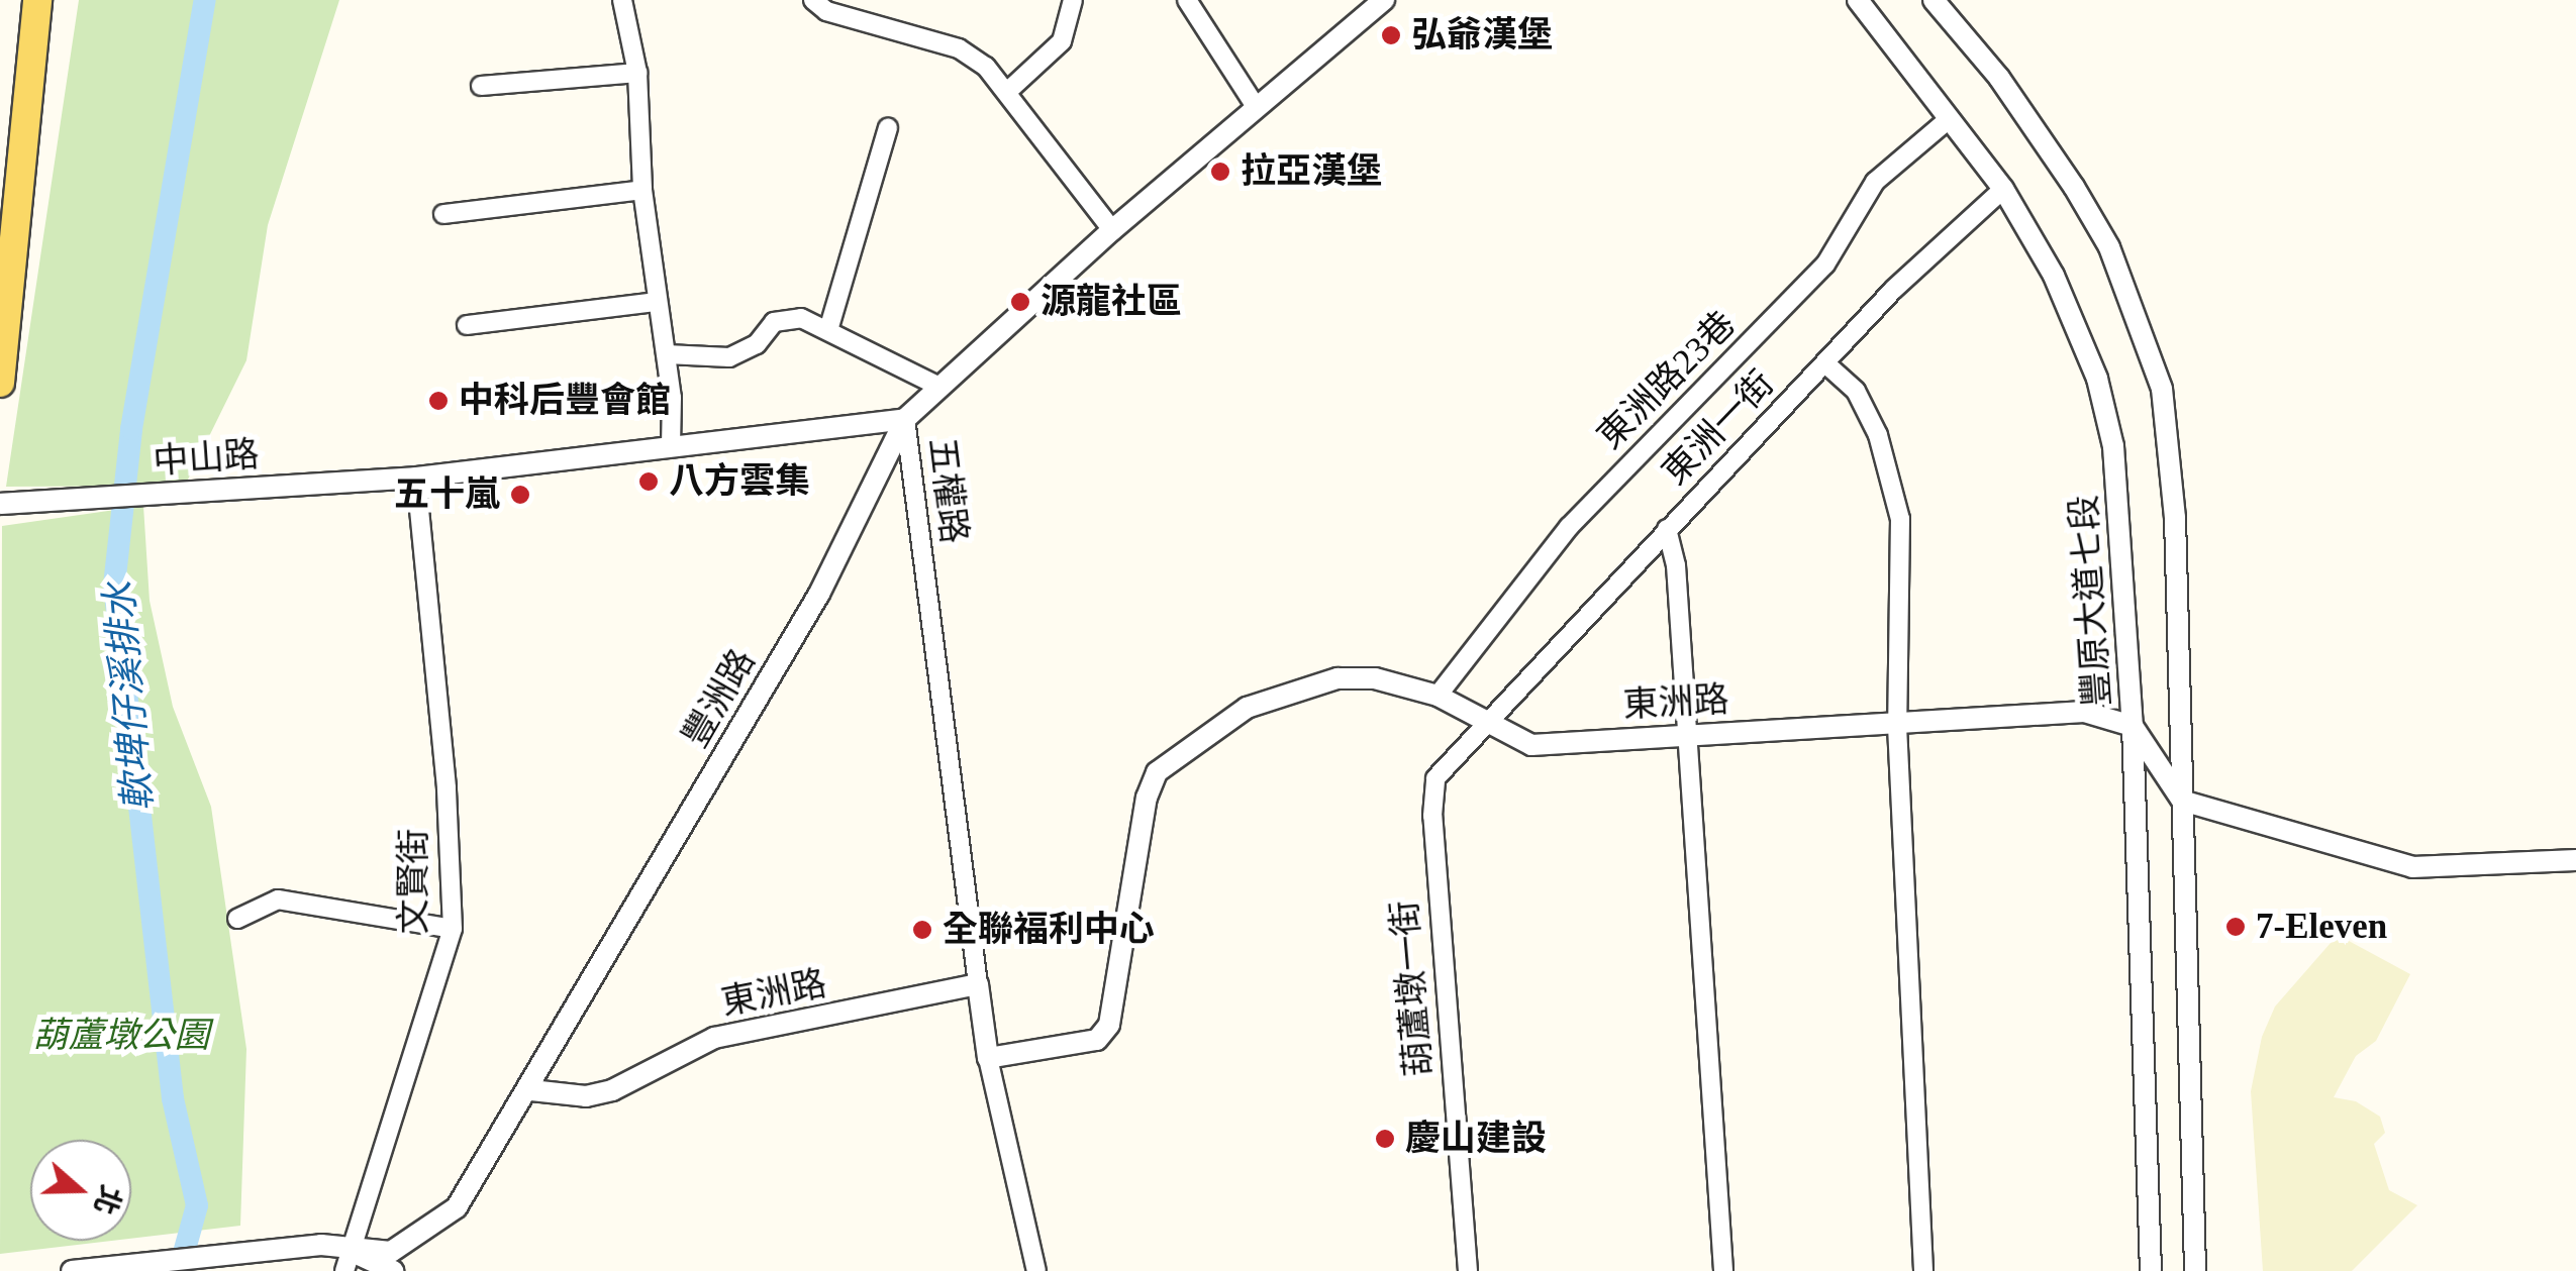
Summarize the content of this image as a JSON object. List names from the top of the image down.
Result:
{
  "streets": {
    "street": [
      "東洲路23巷",
      "東洲一街",
      "中山路",
      "五權路",
      "豐原大道七段",
      "豐洲路",
      "東洲路",
      "文賢街",
      "葫蘆墩一街"
    ]
  },
  "crossings": [
    ["東洲路23巷", "豐原大道七段"],
    ["東洲路23巷", "東洲路"],
    ["東洲一街", "豐原大道七段"],
    ["東洲一街", "東洲路"],
    ["東洲一街", "葫蘆墩一街"],
    ["中山路", "五權路"],
    ["中山路", "文賢街"],
    ["五權路", "豐洲路"],
    ["五權路", "東洲路"],
    ["五權路", "文賢街"],
    ["豐原大道七段", "東洲路"],
    ["豐洲路", "東洲路"],
    ["豐洲路", "文賢街"],
    ["東洲路", "葫蘆墩一街"]
  ],
  "water": ["軟埤仔溪排水"],
  "parks": ["葫蘆墩公園"],
  "places": [
    "弘爺漢堡",
    "拉亞漢堡",
    "源龍社區",
    "中科后豐會館",
    "八方雲集",
    "五十嵐",
    "7-Eleven",
    "全聯福利中心",
    "慶山建設"
  ],
  "north": "right"
}
